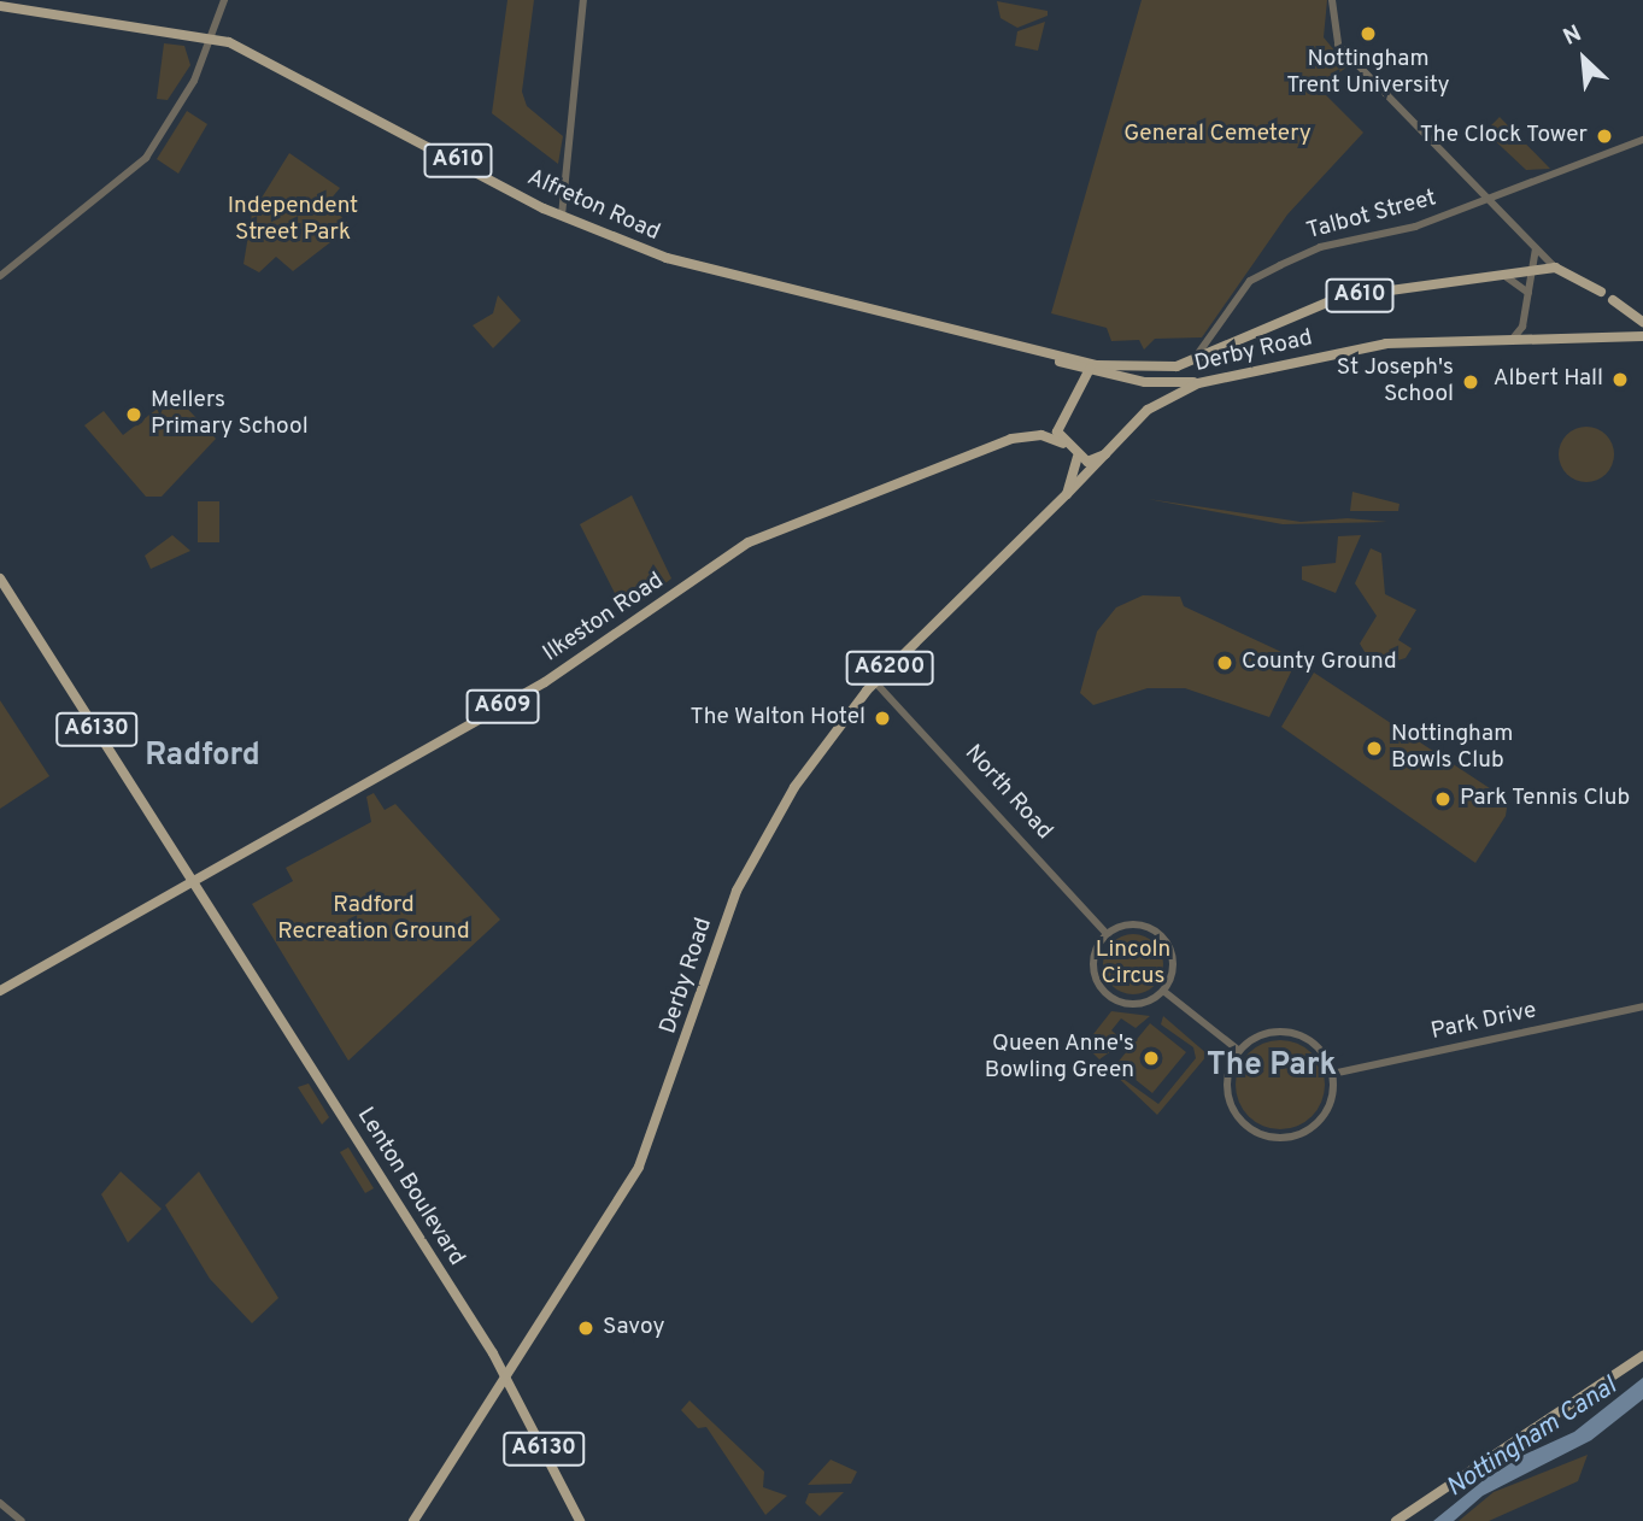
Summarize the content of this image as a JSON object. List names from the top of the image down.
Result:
{
  "streets": {
    "main road": [
      "A610",
      "Alfreton Road",
      "Derby Road",
      "Ilkeston Road",
      "A6200",
      "A609",
      "A6130",
      "Lenton Boulevard"
    ],
    "street": ["Talbot Street", "North Road", "Park Drive"]
  },
  "crossings": [
    ["A610", "Alfreton Road"],
    ["A610", "Talbot Street"],
    ["Alfreton Road", "Derby Road"],
    ["Derby Road", "North Road"],
    ["Derby Road", "Lenton Boulevard"],
    ["Ilkeston Road", "A6130"],
    ["Ilkeston Road", "Lenton Boulevard"],
    ["A6130", "Lenton Boulevard"]
  ],
  "districts": ["Radford", "The Park"],
  "water": ["Nottingham Canal"],
  "parks": [
    "General Cemetery",
    "Independent Street Park",
    "Radford Recreation Ground",
    "Lincoln Circus"
  ],
  "places": [
    "Nottingham Trent University",
    "The Clock Tower",
    "Albert Hall",
    "St Joseph's School",
    "Mellers Primary School",
    "County Ground",
    "The Walton Hotel",
    "Nottingham Bowls Club",
    "Park Tennis Club",
    "Queen Anne's Bowling Green",
    "Savoy"
  ],
  "north": "top left"
}
